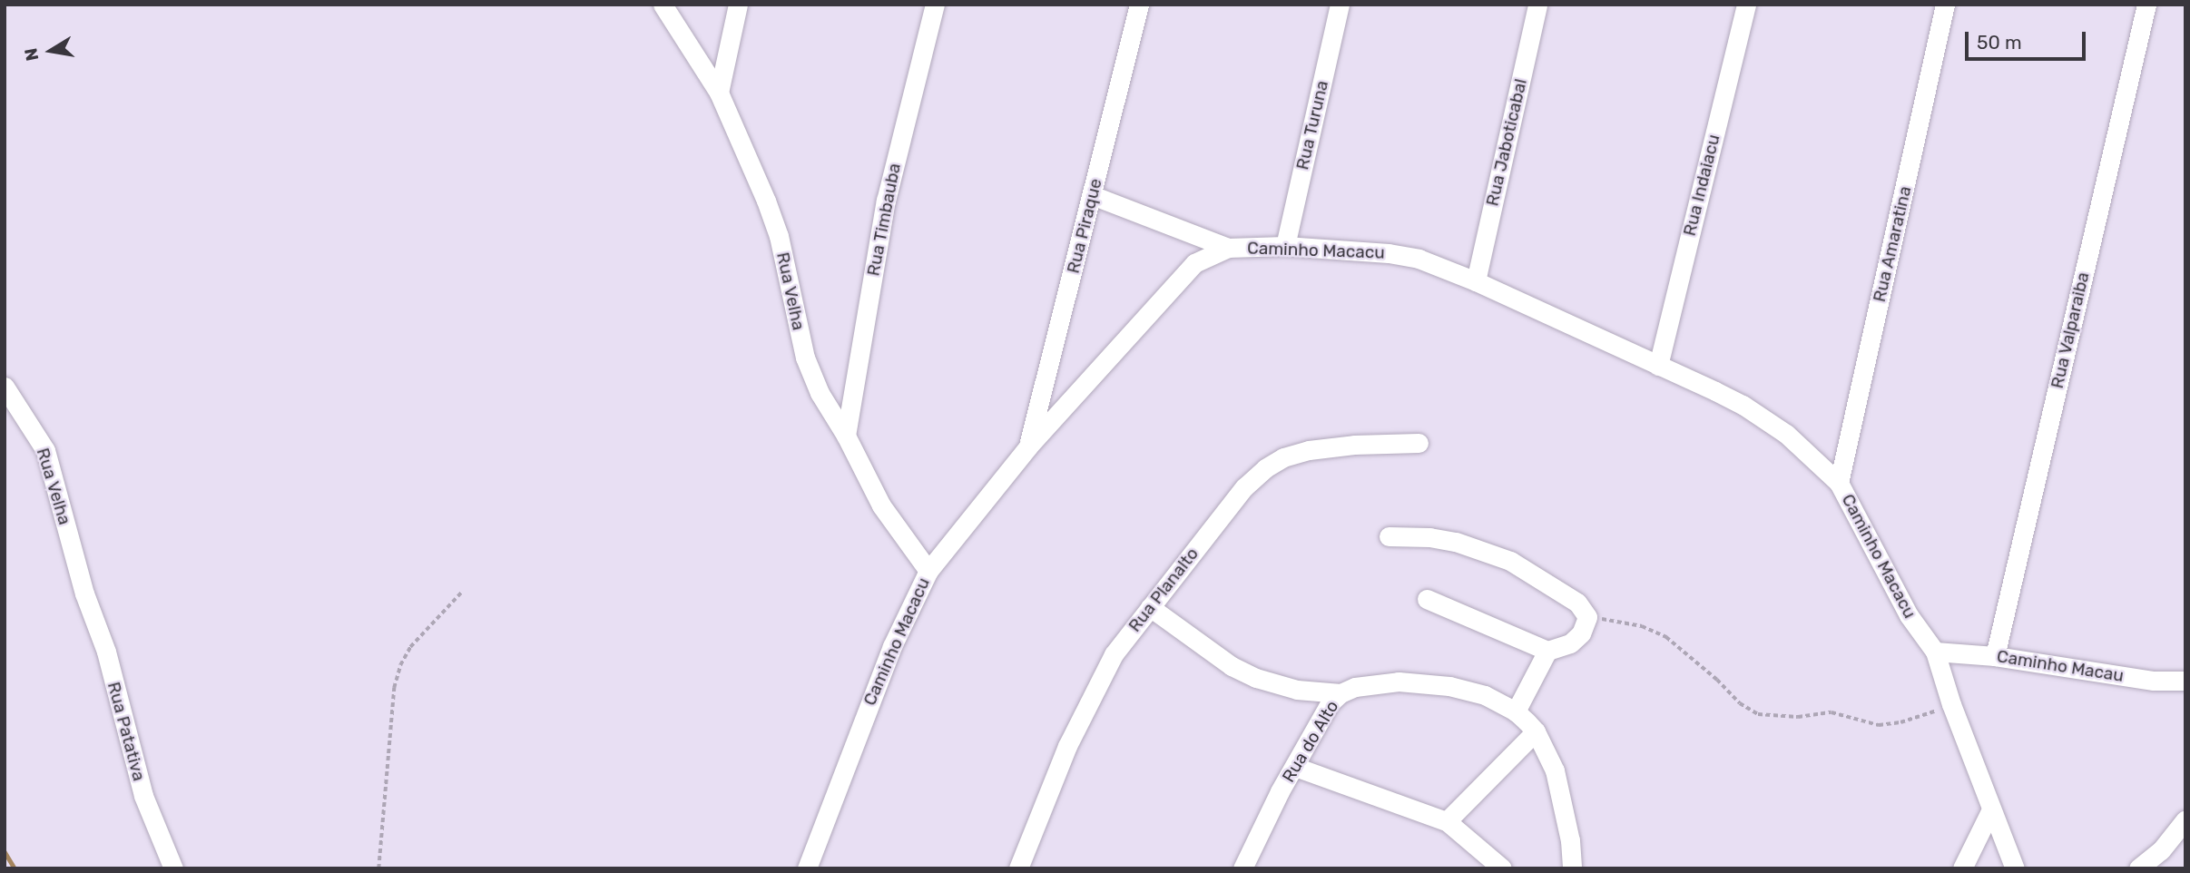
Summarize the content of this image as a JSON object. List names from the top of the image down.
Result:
{
  "streets": {
    "street": [
      "Rua Turuna",
      "Rua Jaboticabal",
      "Rua Indaiacu",
      "Rua Timbauba",
      "Rua Piraque",
      "Rua Amaratina",
      "Caminho Macacu",
      "Rua Velha",
      "Rua Valparaiba",
      "Rua Planalto",
      "Caminho Macau",
      "Rua Patativa",
      "Rua do Alto"
    ]
  },
  "crossings": [
    ["Rua Turuna", "Caminho Macacu"],
    ["Rua Jaboticabal", "Caminho Macacu"],
    ["Rua Indaiacu", "Caminho Macacu"],
    ["Rua Timbauba", "Rua Velha"],
    ["Rua Piraque", "Caminho Macacu"],
    ["Rua Amaratina", "Caminho Macacu"],
    ["Caminho Macacu", "Rua Velha"],
    ["Caminho Macacu", "Caminho Macau"],
    ["Rua Velha", "Rua Patativa"],
    ["Rua Valparaiba", "Caminho Macau"]
  ],
  "scale_bar": "50 m",
  "north": "left"
}
